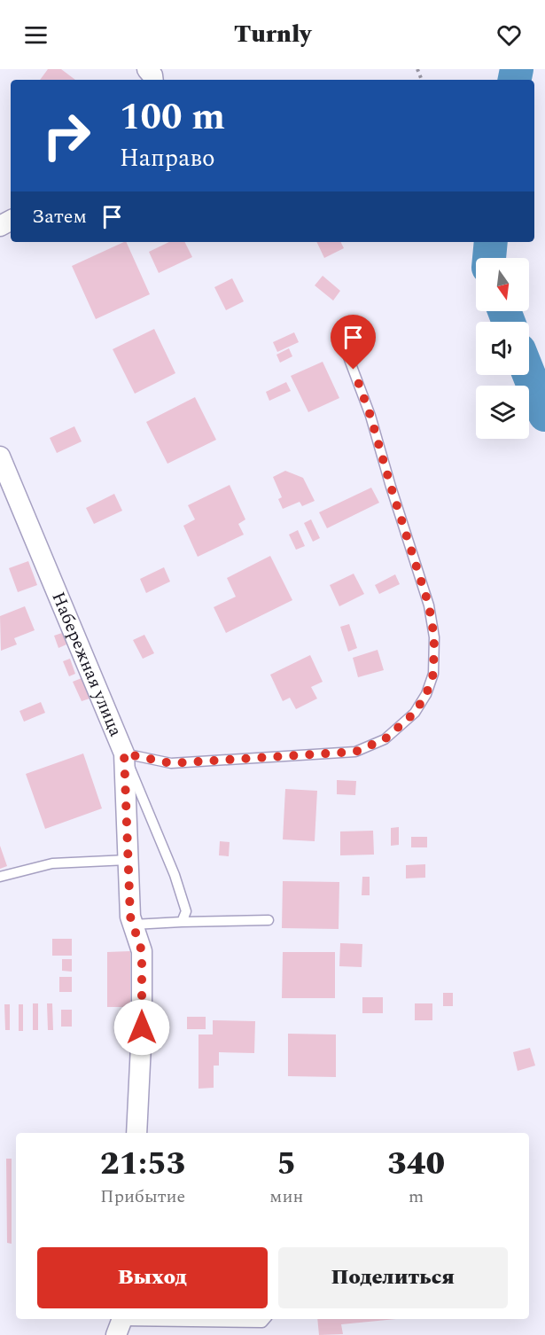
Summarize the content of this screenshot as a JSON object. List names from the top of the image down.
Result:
{
  "streets": {
    "street": ["Набережная улица"]
  },
  "north": "bottom",
  "page": {
    "header": "Turnly",
    "turn": ["100 m", "Направо"],
    "then": "Затем",
    "eta": [
      "21:53",
      "Прибытие",
      "5",
      "мин",
      "340",
      "m"
    ],
    "buttons": ["Выход", "Поделиться"]
  }
}
